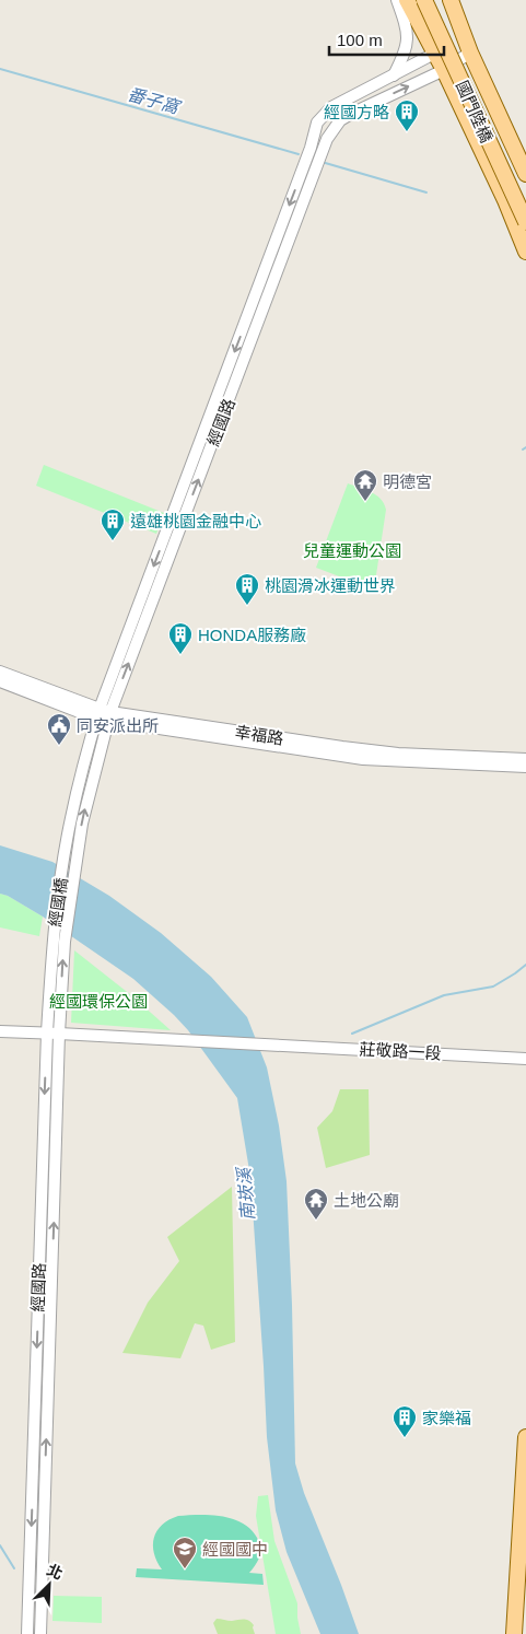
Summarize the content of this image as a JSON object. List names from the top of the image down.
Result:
{
  "streets": {
    "main road": ["國門陸橋"],
    "street": [
      "經國路",
      "幸福路",
      "經國橋",
      "莊敬路一段"
    ]
  },
  "crossings": [
    ["經國路", "幸福路"],
    ["經國路", "經國橋"],
    ["經國路", "莊敬路一段"]
  ],
  "water": ["番子窩", "南崁溪"],
  "parks": ["兒童運動公園", "經國環保公園"],
  "places": {
    "building": [
      "經國方略",
      "遠雄桃園金融中心",
      "桃園滑冰運動世界",
      "HONDA服務廠",
      "家樂福"
    ],
    "temple": ["明德宮", "土地公廟"],
    "public building": ["同安派出所"],
    "school or university": ["經國國中"]
  },
  "scale_bar": "100 m",
  "north": "top right"
}
